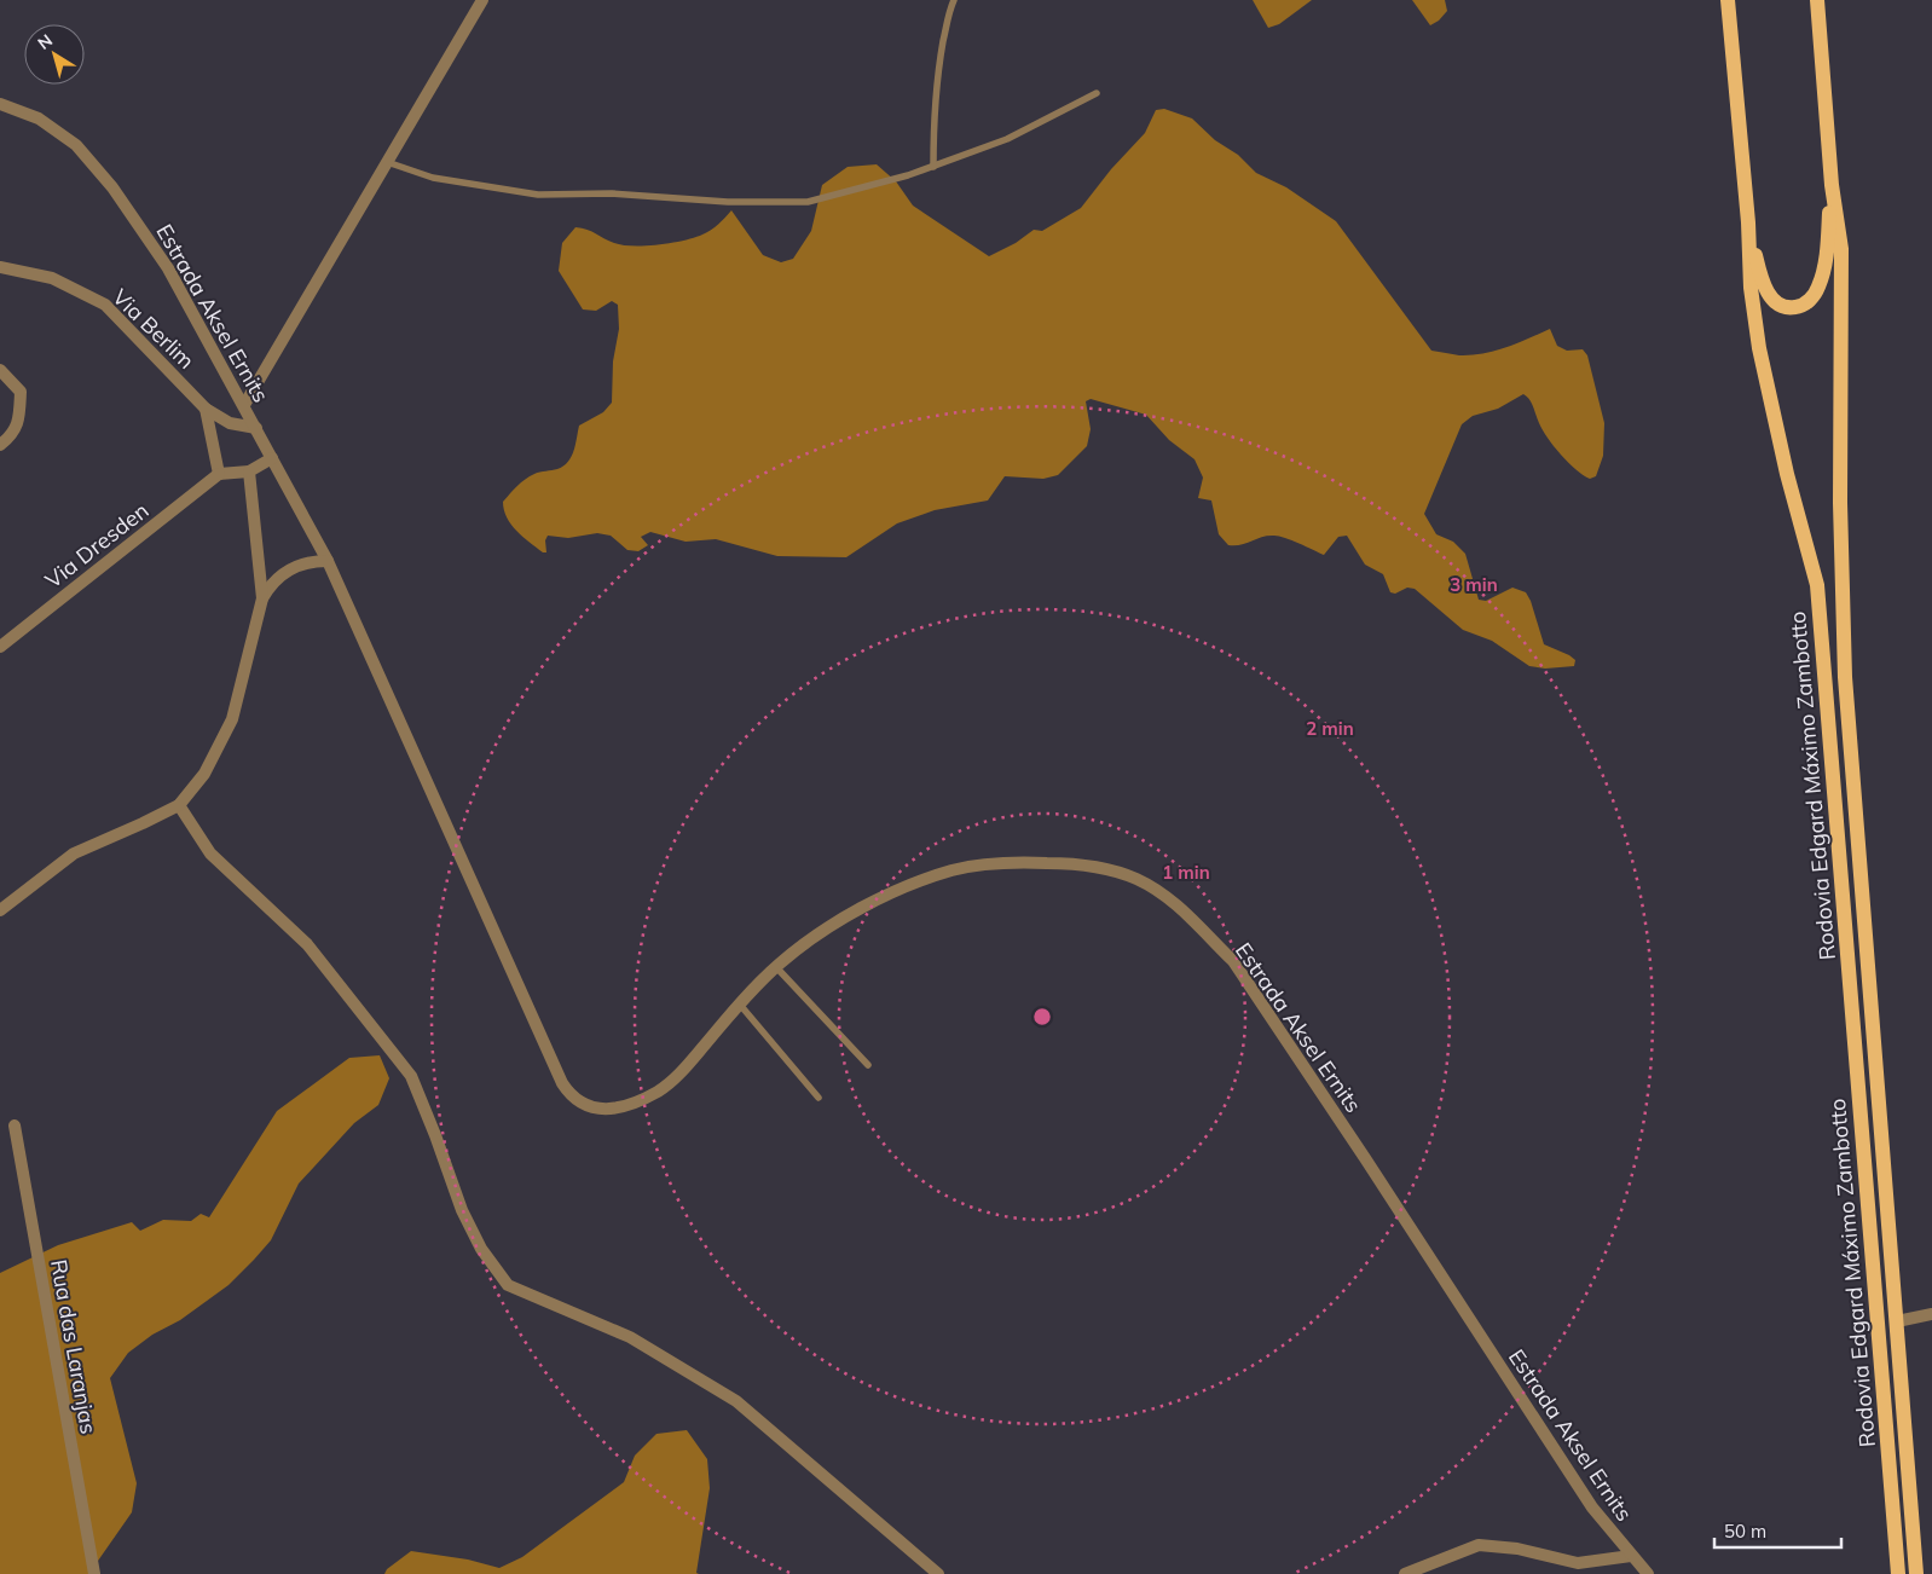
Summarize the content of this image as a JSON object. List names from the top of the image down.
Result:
{
  "streets": {
    "main road": ["Rodovia Edgard Máximo Zambotto"],
    "street": [
      "Estrada Aksel Ernits",
      "Via Berlim",
      "Via Dresden",
      "Rua das Laranjas"
    ]
  },
  "crossings": [
    ["Estrada Aksel Ernits", "Via Berlim"]
  ],
  "scale_bar": "50 m",
  "north": "top left",
  "rings": ["3 min", "2 min", "1 min"]
}
